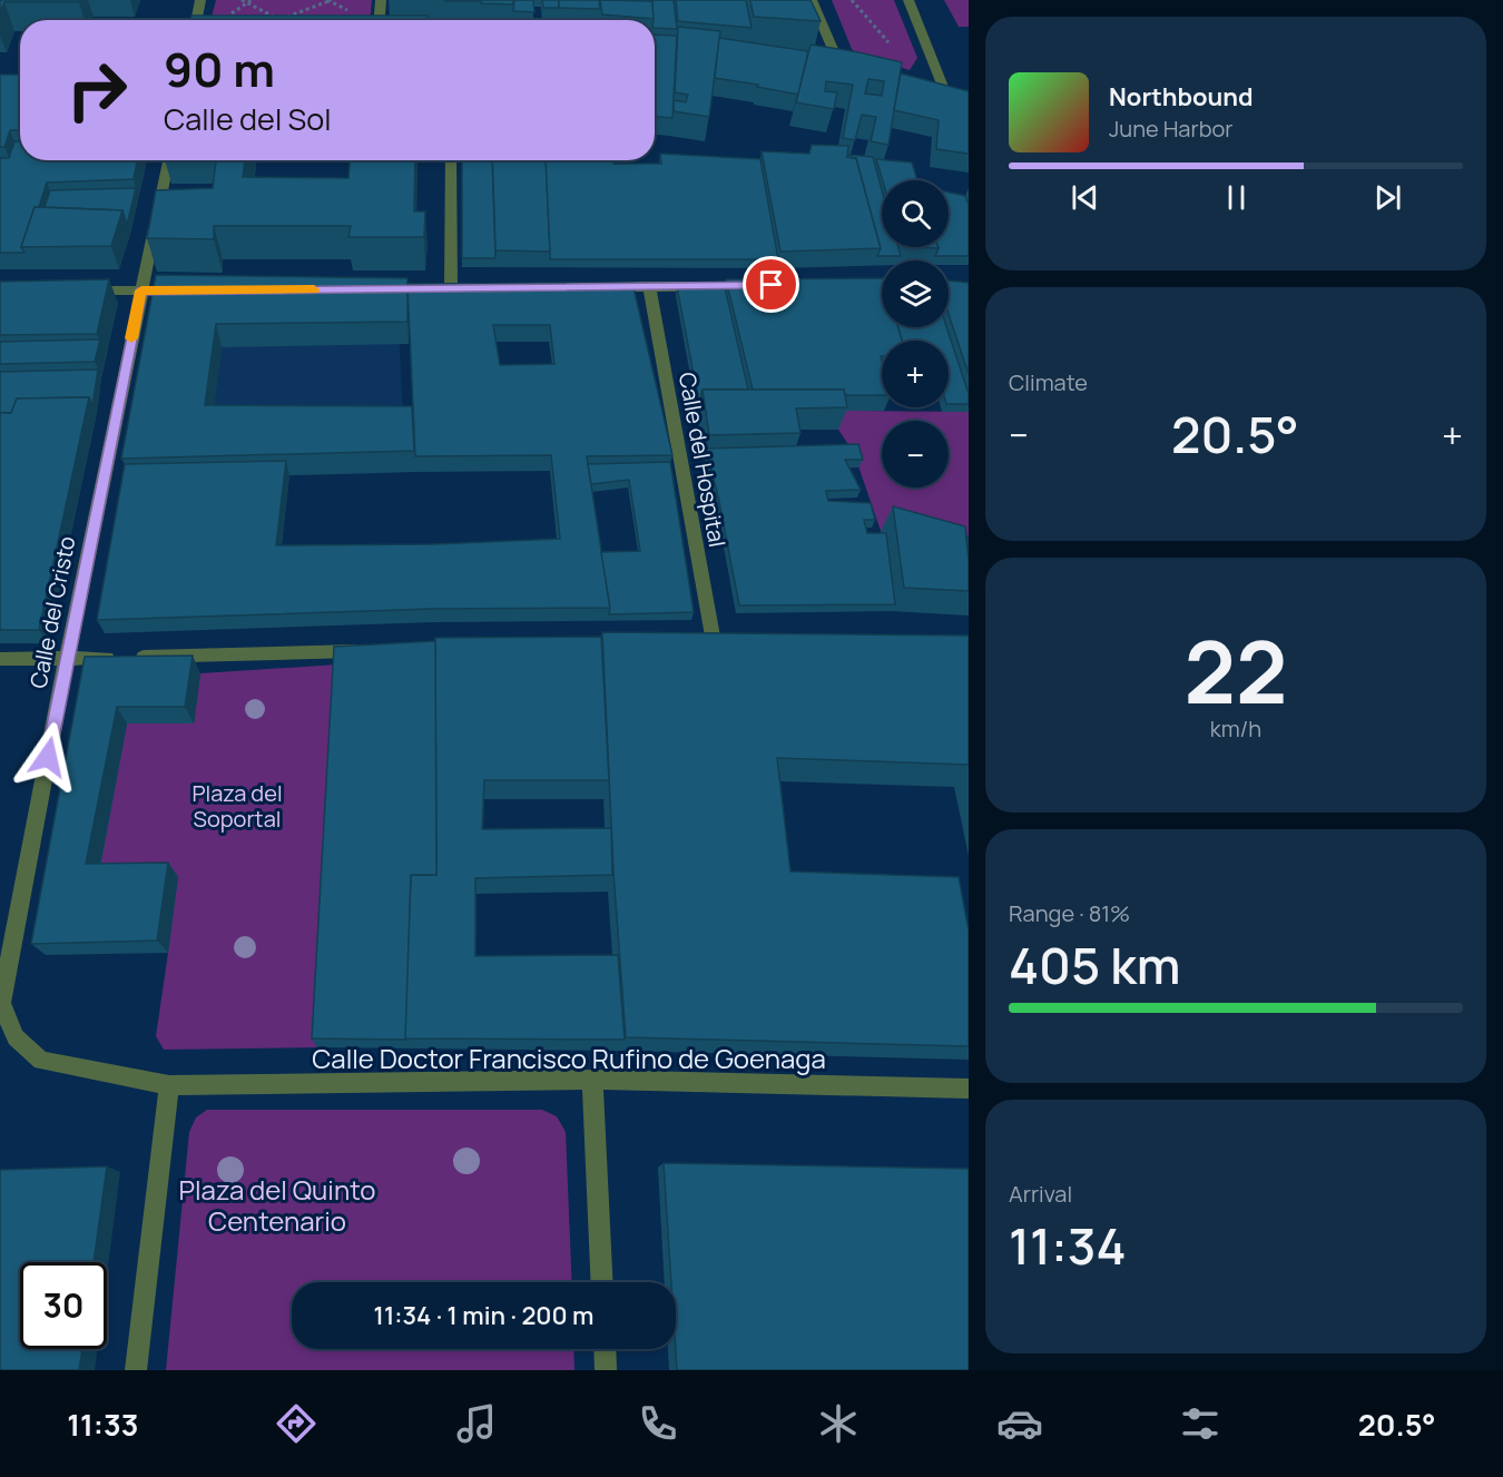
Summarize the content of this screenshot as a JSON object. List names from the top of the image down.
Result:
{
  "streets": {
    "street": ["Calle del Hospital", "Calle del Cristo", "Calle Doctor Francisco Rufino de Goenaga"]
  },
  "crossings": [
    ["Calle del Cristo", "Calle Doctor Francisco Rufino de Goenaga"]
  ],
  "parks": ["Plaza del Soportal", "Plaza del Quinto Centenario"],
  "page": {
    "turn": ["90 m", "Calle del Sol"],
    "song": ["Northbound", "June Harbor"],
    "map_buttons": ["+", "−"],
    "tile": [
      "Climate",
      ["22", "km/h"],
      ["Range · 81%", "405 km"],
      ["Arrival", "11:34"]
    ],
    "heat": ["−", "20.5°", "+"],
    "limit": "30",
    "trip": "11:34 · 1 min · 200 m",
    "tabs": ["11:33", "20.5°"]
  }
}
